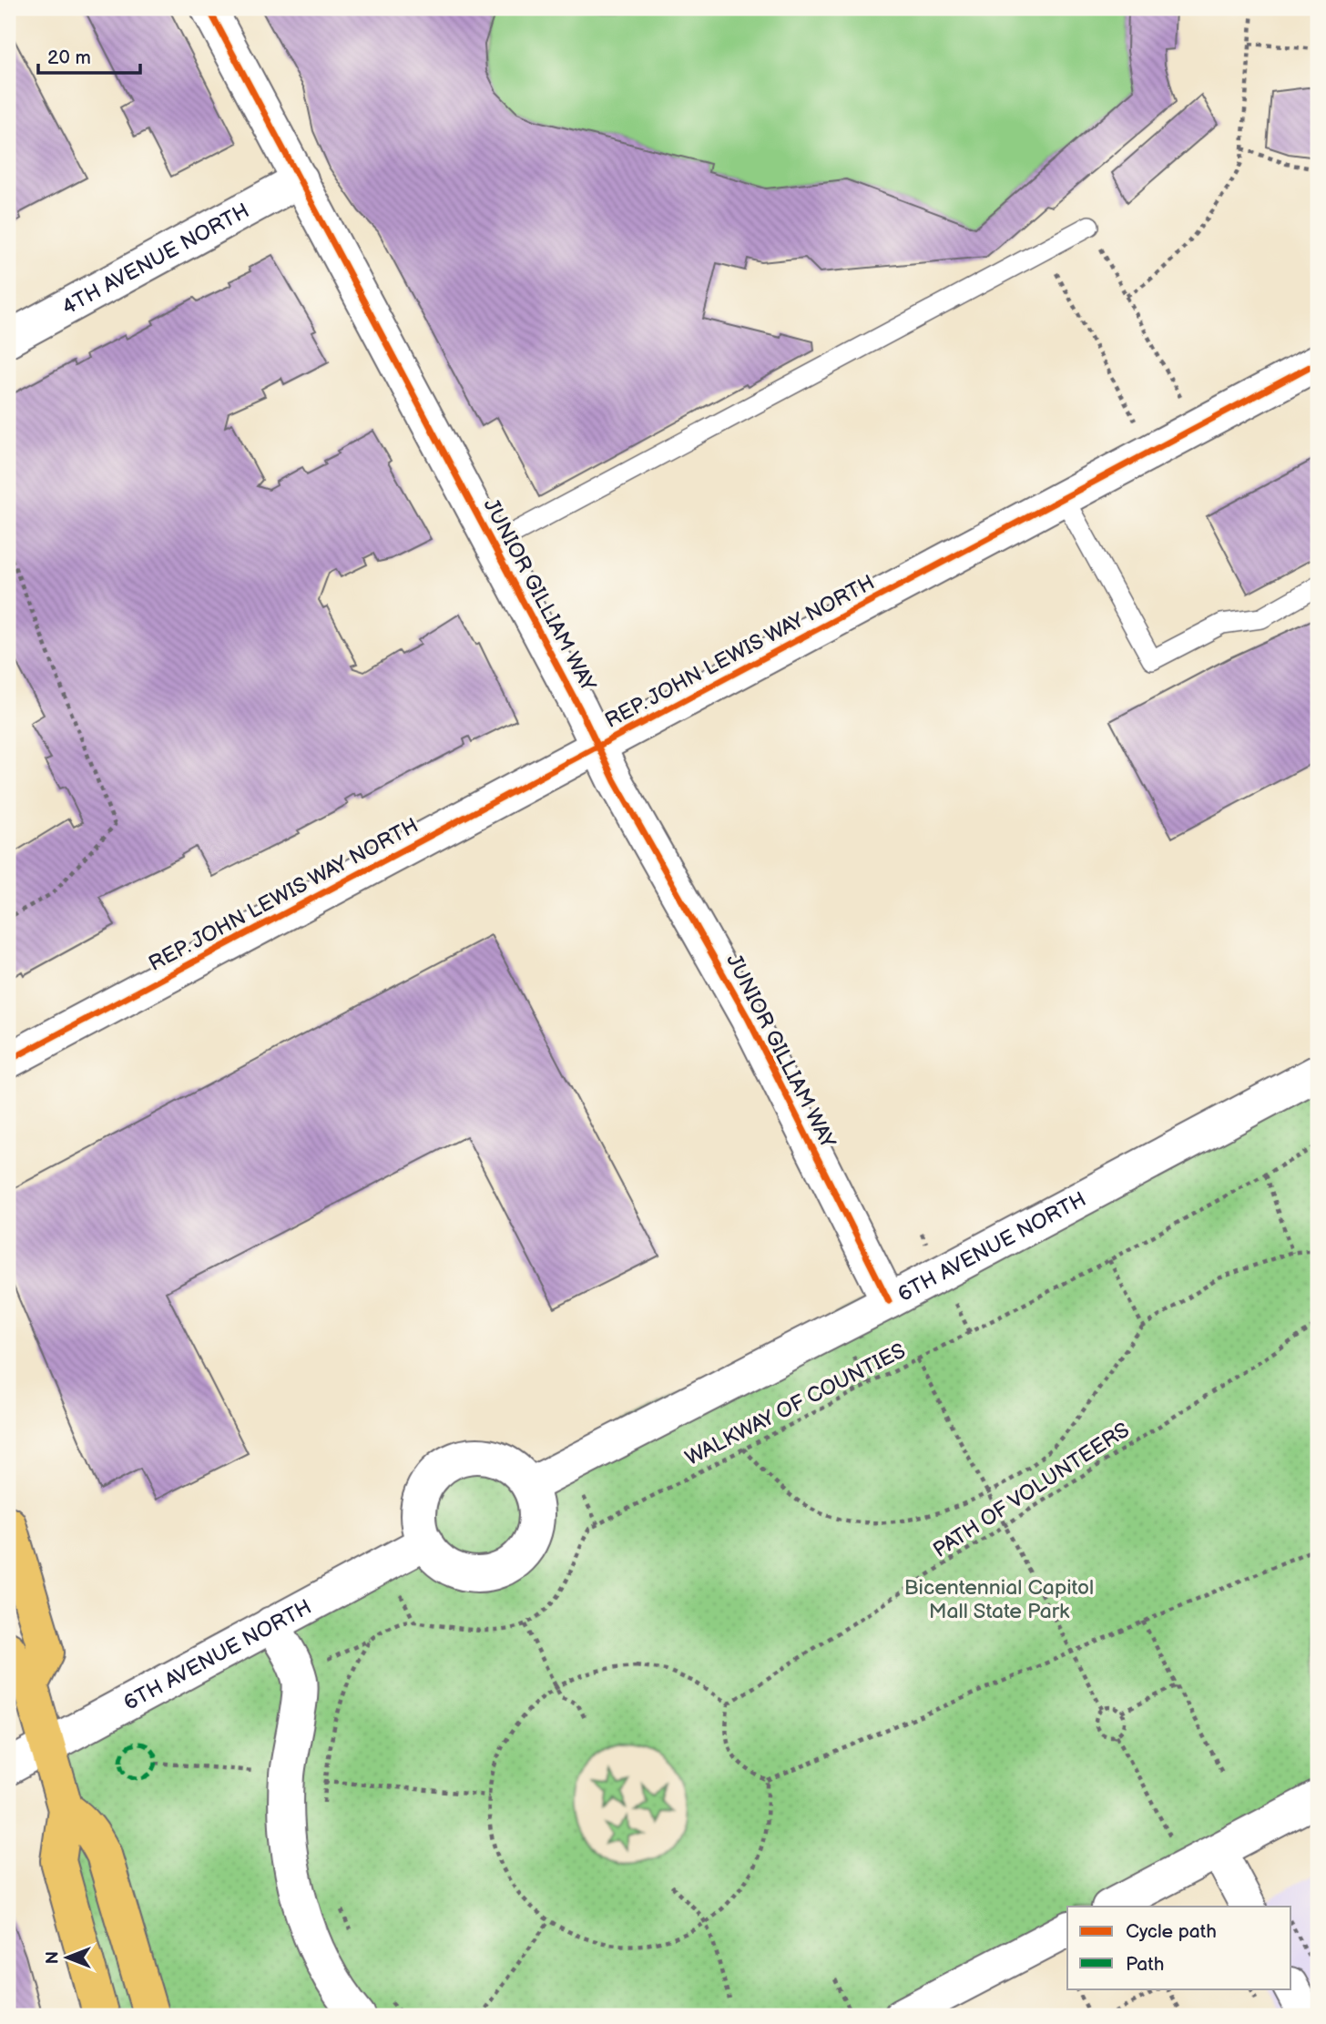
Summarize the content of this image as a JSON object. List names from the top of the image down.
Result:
{
  "streets": {
    "street": [
      "4TH AVENUE NORTH",
      "JUNIOR GILLIAM WAY",
      "REP. JOHN LEWIS WAY NORTH",
      "6TH AVENUE NORTH"
    ],
    "path": ["WALKWAY OF COUNTIES", "PATH OF VOLUNTEERS"]
  },
  "crossings": [
    ["4TH AVENUE NORTH", "JUNIOR GILLIAM WAY"],
    ["JUNIOR GILLIAM WAY", "REP. JOHN LEWIS WAY NORTH"],
    ["JUNIOR GILLIAM WAY", "6TH AVENUE NORTH"]
  ],
  "parks": ["Bicentennial Capitol Mall State Park"],
  "legend": ["Cycle path", "Path"],
  "scale_bar": "20 m",
  "north": "left"
}
